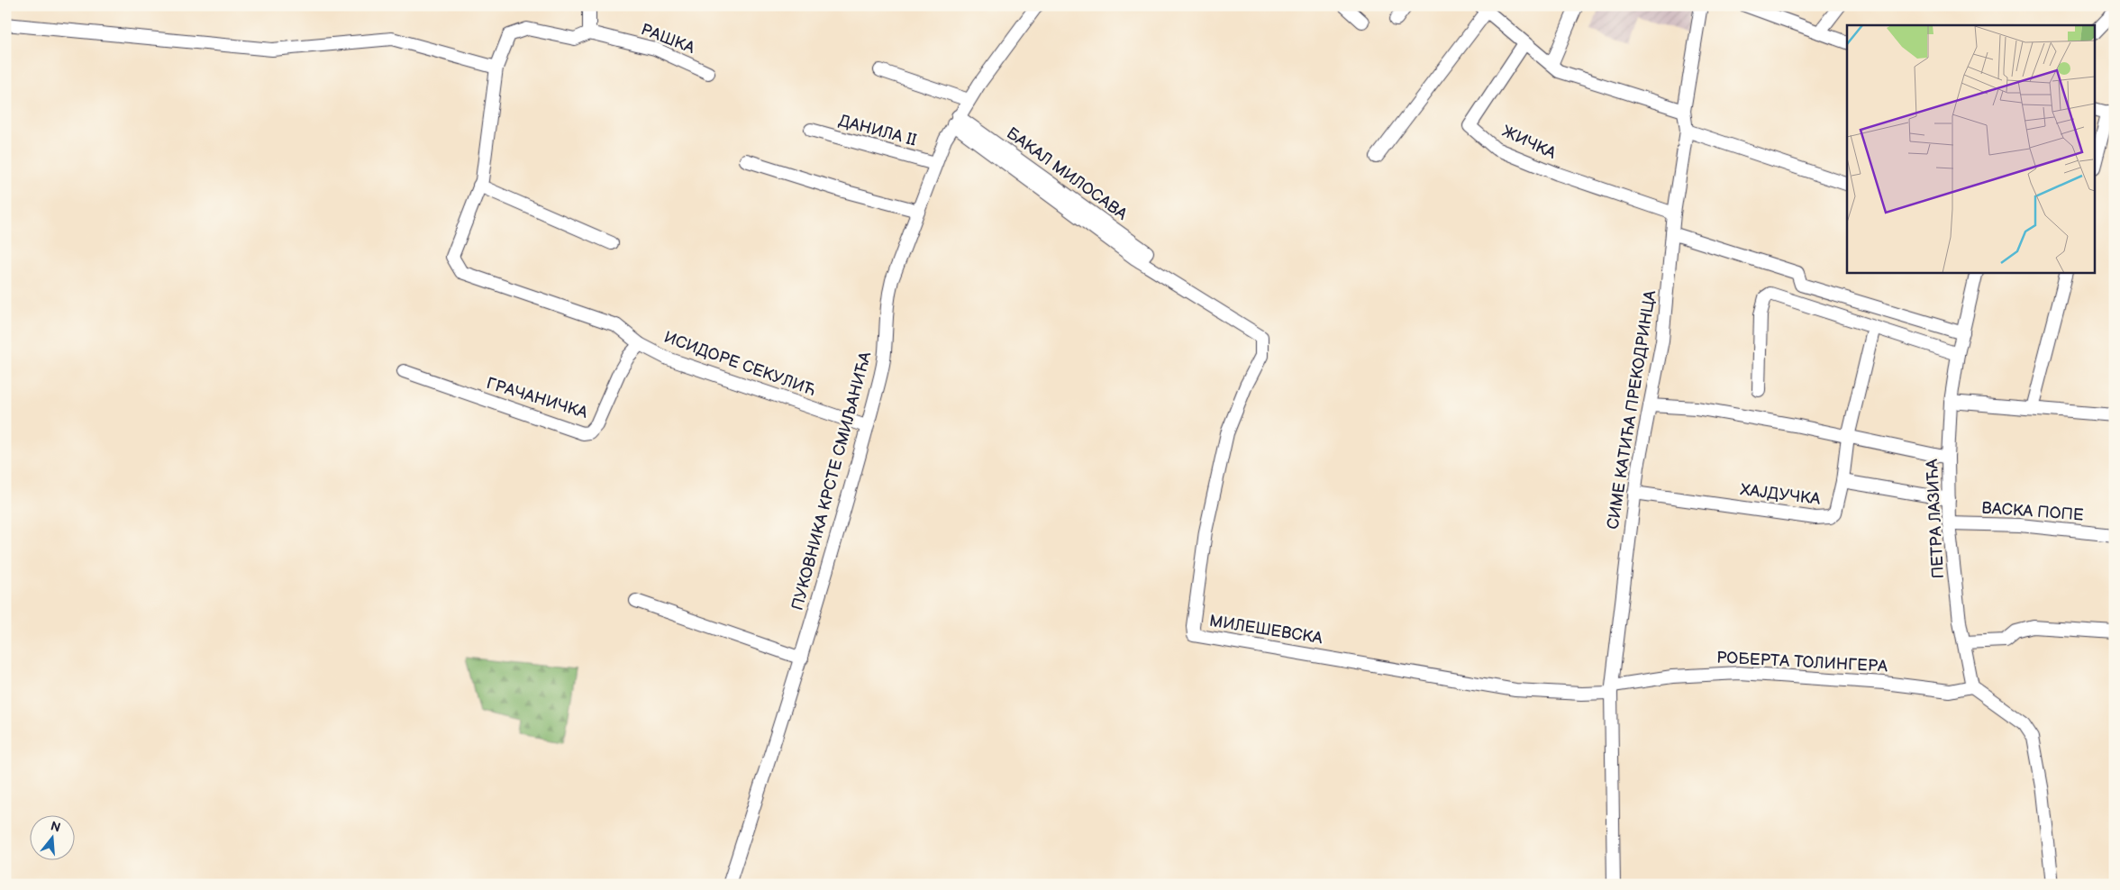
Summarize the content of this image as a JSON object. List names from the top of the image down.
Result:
{
  "streets": {
    "street": [
      "РАШКА",
      "ДАНИЛА II",
      "ЖИЧКА",
      "БАКАЛ МИЛОСАВА",
      "ИСИДОРЕ СЕКУЛИЋ",
      "ГРАЧАНИЧКА",
      "СИМЕ КАТИЋА ПРЕКОДРИНЦА",
      "ПУКОВНИКА КРСТЕ СМИЉАНИЋА",
      "ХАЈДУЧКА",
      "ВАСКА ПОПЕ",
      "ПЕТРА ЛАЗИЋА",
      "МИЛЕШЕВСКА",
      "РОБЕРТА ТОЛИНГЕРА"
    ]
  },
  "crossings": [
    ["РАШКА", "ИСИДОРЕ СЕКУЛИЋ"],
    ["ДАНИЛА II", "ПУКОВНИКА КРСТЕ СМИЉАНИЋА"],
    ["ЖИЧКА", "СИМЕ КАТИЋА ПРЕКОДРИНЦА"],
    ["БАКАЛ МИЛОСАВА", "ПУКОВНИКА КРСТЕ СМИЉАНИЋА"],
    ["БАКАЛ МИЛОСАВА", "МИЛЕШЕВСКА"],
    ["ИСИДОРЕ СЕКУЛИЋ", "ГРАЧАНИЧКА"],
    ["ИСИДОРЕ СЕКУЛИЋ", "ПУКОВНИКА КРСТЕ СМИЉАНИЋА"],
    ["СИМЕ КАТИЋА ПРЕКОДРИНЦА", "ХАЈДУЧКА"],
    ["СИМЕ КАТИЋА ПРЕКОДРИНЦА", "МИЛЕШЕВСКА"],
    ["СИМЕ КАТИЋА ПРЕКОДРИНЦА", "РОБЕРТА ТОЛИНГЕРА"],
    ["ХАЈДУЧКА", "ПЕТРА ЛАЗИЋА"],
    ["ВАСКА ПОПЕ", "ПЕТРА ЛАЗИЋА"],
    ["ПЕТРА ЛАЗИЋА", "РОБЕРТА ТОЛИНГЕРА"],
    ["МИЛЕШЕВСКА", "РОБЕРТА ТОЛИНГЕРА"]
  ],
  "north": "top"
}
